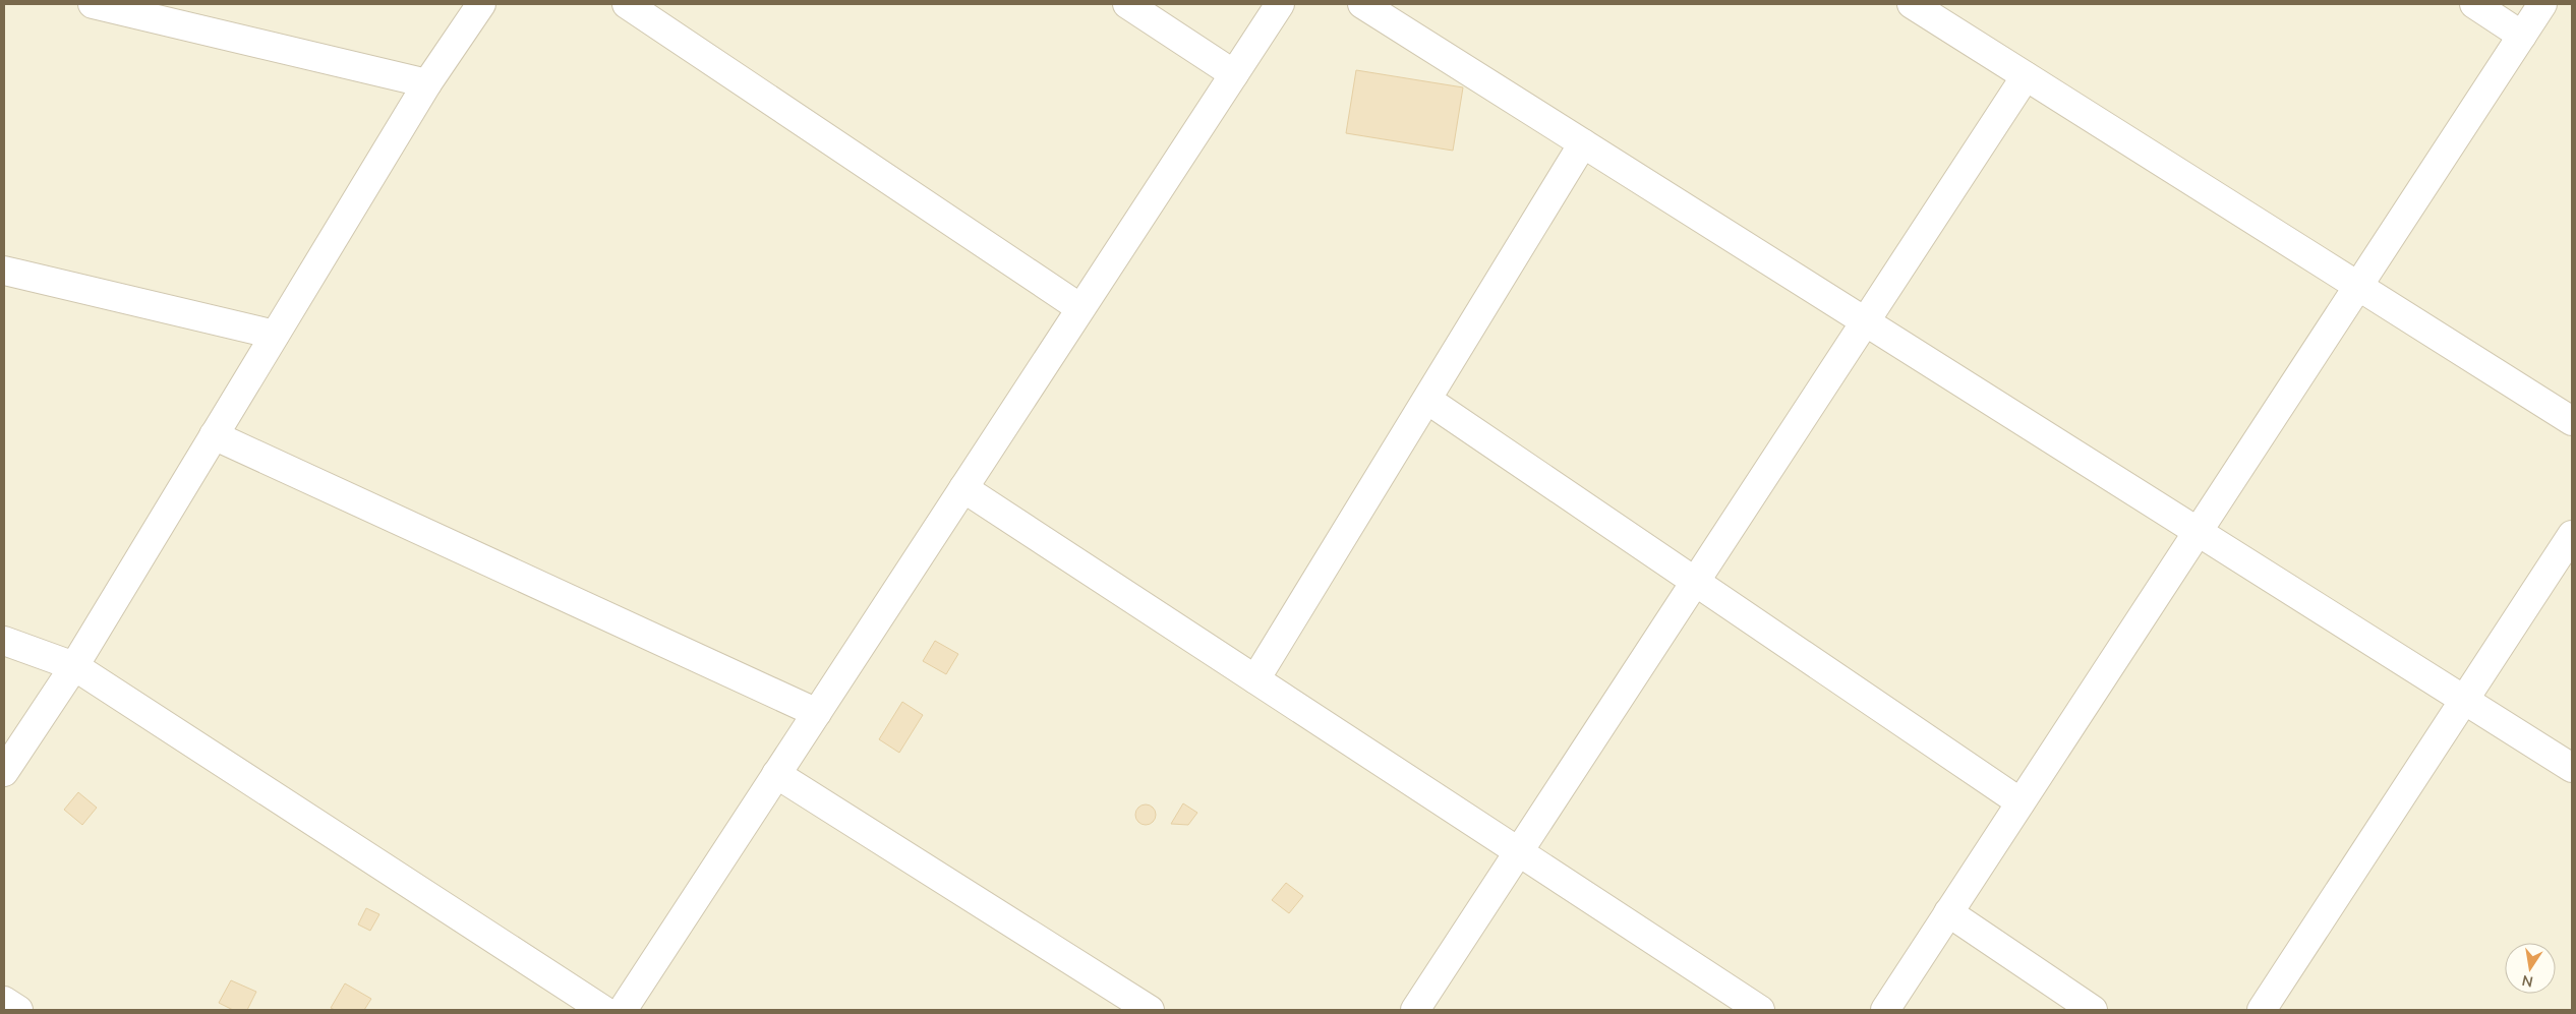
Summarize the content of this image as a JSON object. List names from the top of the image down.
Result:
{
  "north": "bottom"
}
